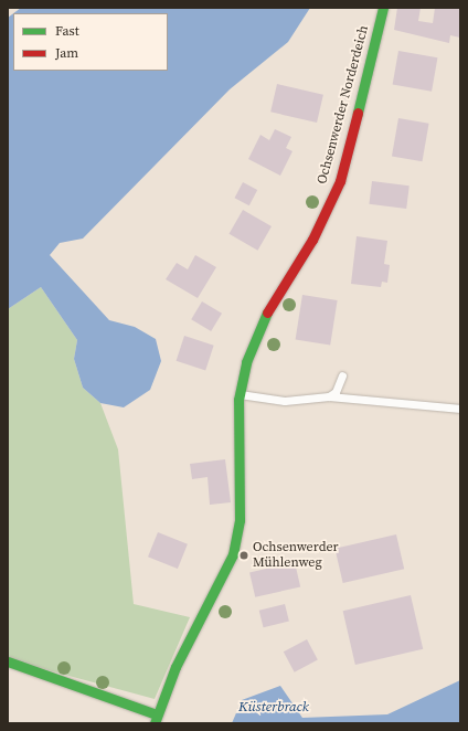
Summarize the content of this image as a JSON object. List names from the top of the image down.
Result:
{
  "streets": {
    "street": ["Ochsenwerder Norderdeich"]
  },
  "water": ["Küsterbrack"],
  "places": ["Ochsenwerder Mühlenweg"],
  "legend": ["Fast", "Jam"]
}
